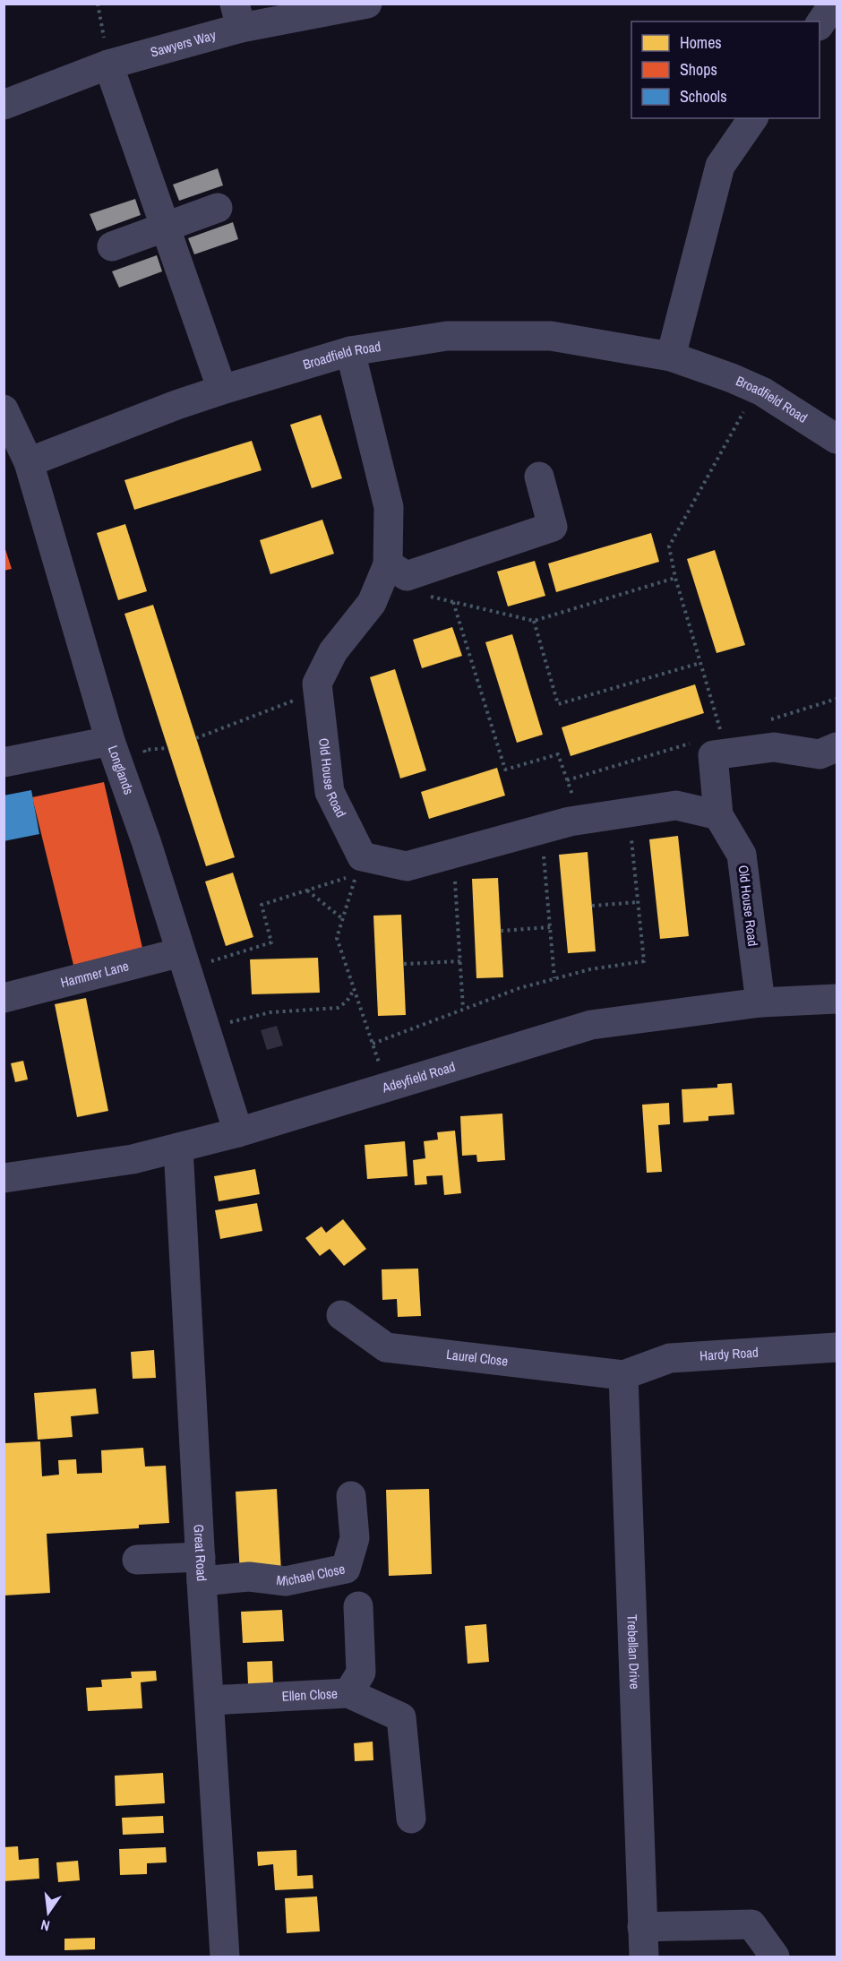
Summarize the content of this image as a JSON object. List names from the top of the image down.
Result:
{
  "streets": {
    "street": [
      "Sawyers Way",
      "Broadfield Road",
      "Longlands",
      "Old House Road",
      "Hammer Lane",
      "Adeyfield Road",
      "Hardy Road",
      "Laurel Close",
      "Great Road",
      "Michael Close",
      "Trebellan Drive",
      "Ellen Close"
    ]
  },
  "crossings": [
    ["Broadfield Road", "Longlands"],
    ["Broadfield Road", "Old House Road"],
    ["Longlands", "Hammer Lane"],
    ["Longlands", "Adeyfield Road"],
    ["Old House Road", "Adeyfield Road"],
    ["Adeyfield Road", "Great Road"],
    ["Hardy Road", "Laurel Close"],
    ["Hardy Road", "Trebellan Drive"],
    ["Laurel Close", "Trebellan Drive"],
    ["Great Road", "Michael Close"],
    ["Great Road", "Ellen Close"]
  ],
  "legend": ["Homes", "Shops", "Schools"],
  "north": "bottom"
}
